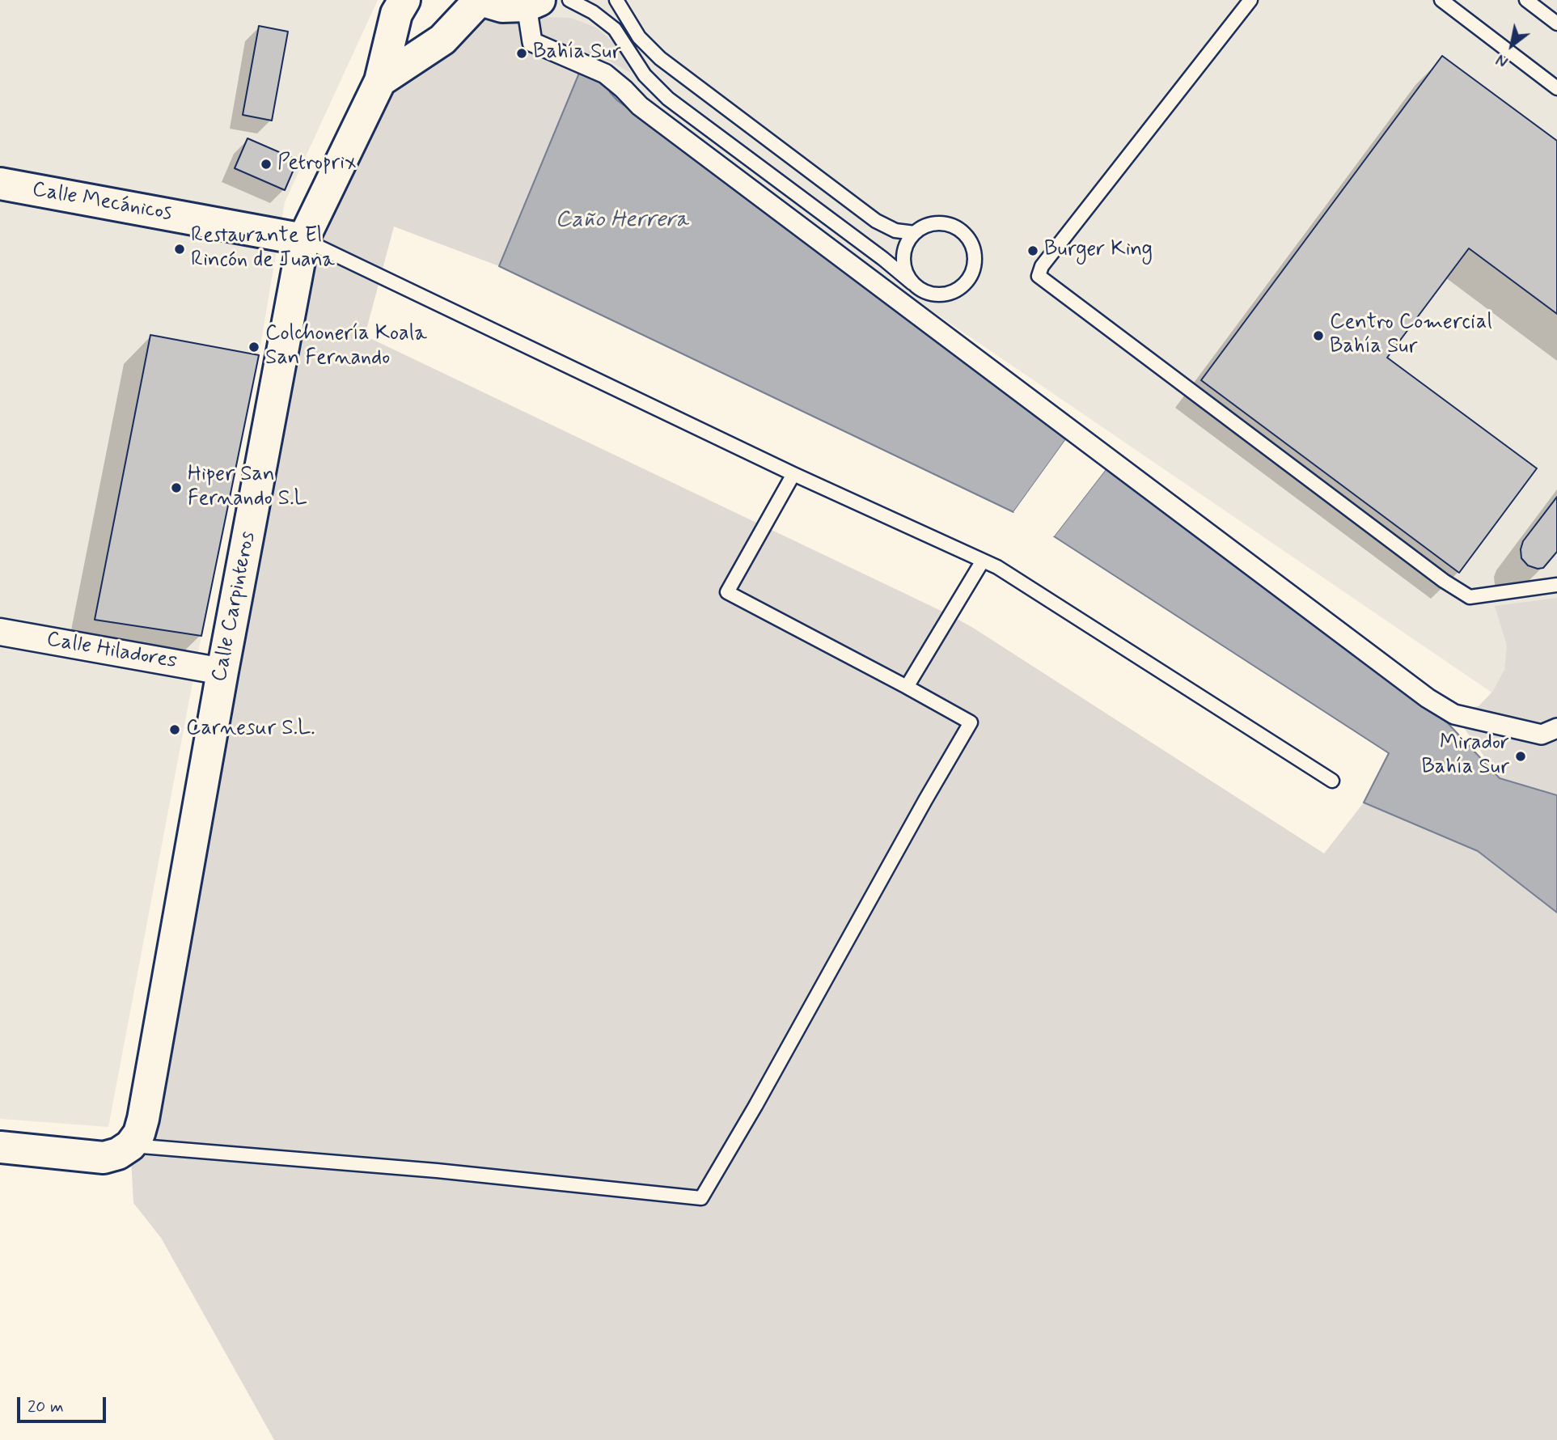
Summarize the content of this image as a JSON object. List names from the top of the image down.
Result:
{
  "streets": {
    "street": ["Calle Mecánicos", "Calle Carpinteros", "Calle Hiladores"]
  },
  "crossings": [
    ["Calle Mecánicos", "Calle Carpinteros"],
    ["Calle Carpinteros", "Calle Hiladores"]
  ],
  "water": ["Caño Herrera"],
  "places": [
    "Bahía Sur",
    "Petroprix",
    "Restaurante El Rincón de Juana",
    "Burger King",
    "Centro Comercial Bahía Sur",
    "Colchonería Koala San Fernando",
    "Hiper San Fernando S.L",
    "Carnesur S.L.",
    "Mirador Bahía Sur"
  ],
  "scale_bar": "20 m",
  "north": "bottom left"
}
